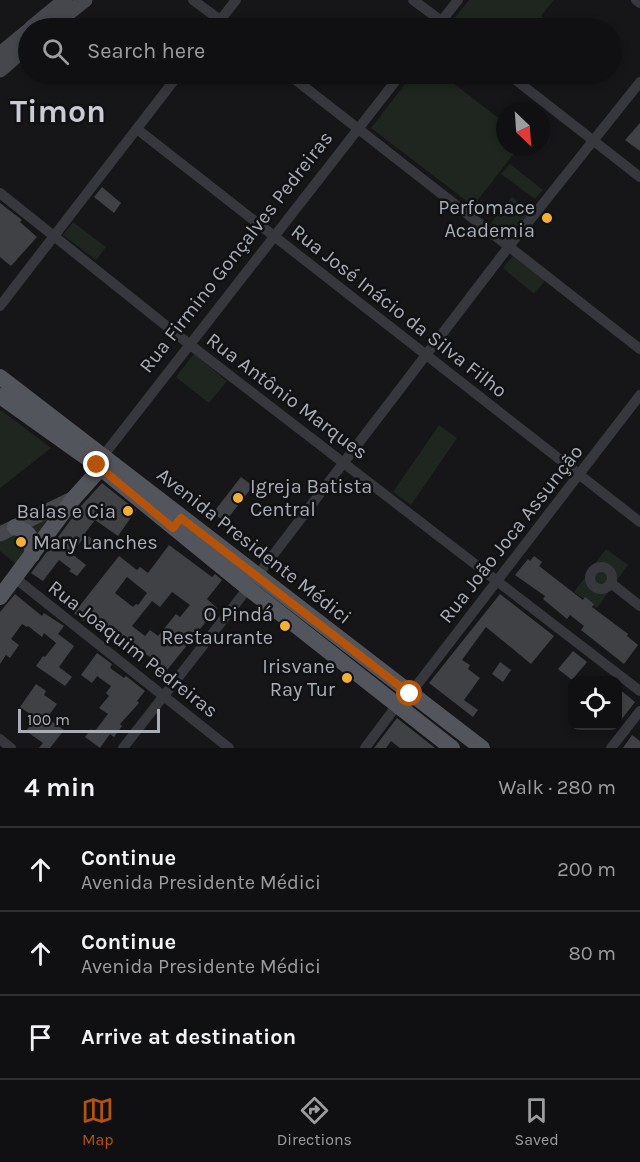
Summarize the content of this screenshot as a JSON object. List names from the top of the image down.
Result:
{
  "streets": {
    "main road": ["Rua Firmino Gonçalves Pedreiras", "Avenida Presidente Médici"],
    "street": [
      "Rua José Inácio da Silva Filho",
      "Rua Antônio Marques",
      "Rua João Joca Assunção",
      "Rua Joaquim Pedreiras"
    ]
  },
  "crossings": [
    ["Rua Firmino Gonçalves Pedreiras", "Rua José Inácio da Silva Filho"],
    ["Rua Firmino Gonçalves Pedreiras", "Rua Antônio Marques"],
    ["Rua Firmino Gonçalves Pedreiras", "Avenida Presidente Médici"],
    ["Rua Firmino Gonçalves Pedreiras", "Rua Joaquim Pedreiras"],
    ["Rua José Inácio da Silva Filho", "Rua João Joca Assunção"],
    ["Rua Antônio Marques", "Rua João Joca Assunção"],
    ["Rua João Joca Assunção", "Avenida Presidente Médici"]
  ],
  "districts": ["Timon"],
  "places": [
    "Perfomace Academia",
    "Igreja Batista Central",
    "Balas e Cia",
    "Mary Lanches",
    "O Pindá Restaurante",
    "Irisvane Ray Tur"
  ],
  "scale_bar": "100 m",
  "north": "bottom right",
  "page": {
    "search": "Search here",
    "scale": "100 m",
    "heading": ["4 min", "Walk · 280 m"],
    "list": [
      ["Continue", "Avenida Presidente Médici", "200 m"],
      ["Continue", "Avenida Presidente Médici", "80 m"],
      "Arrive at destination"
    ],
    "nav": ["Map", "Directions", "Saved"]
  }
}
